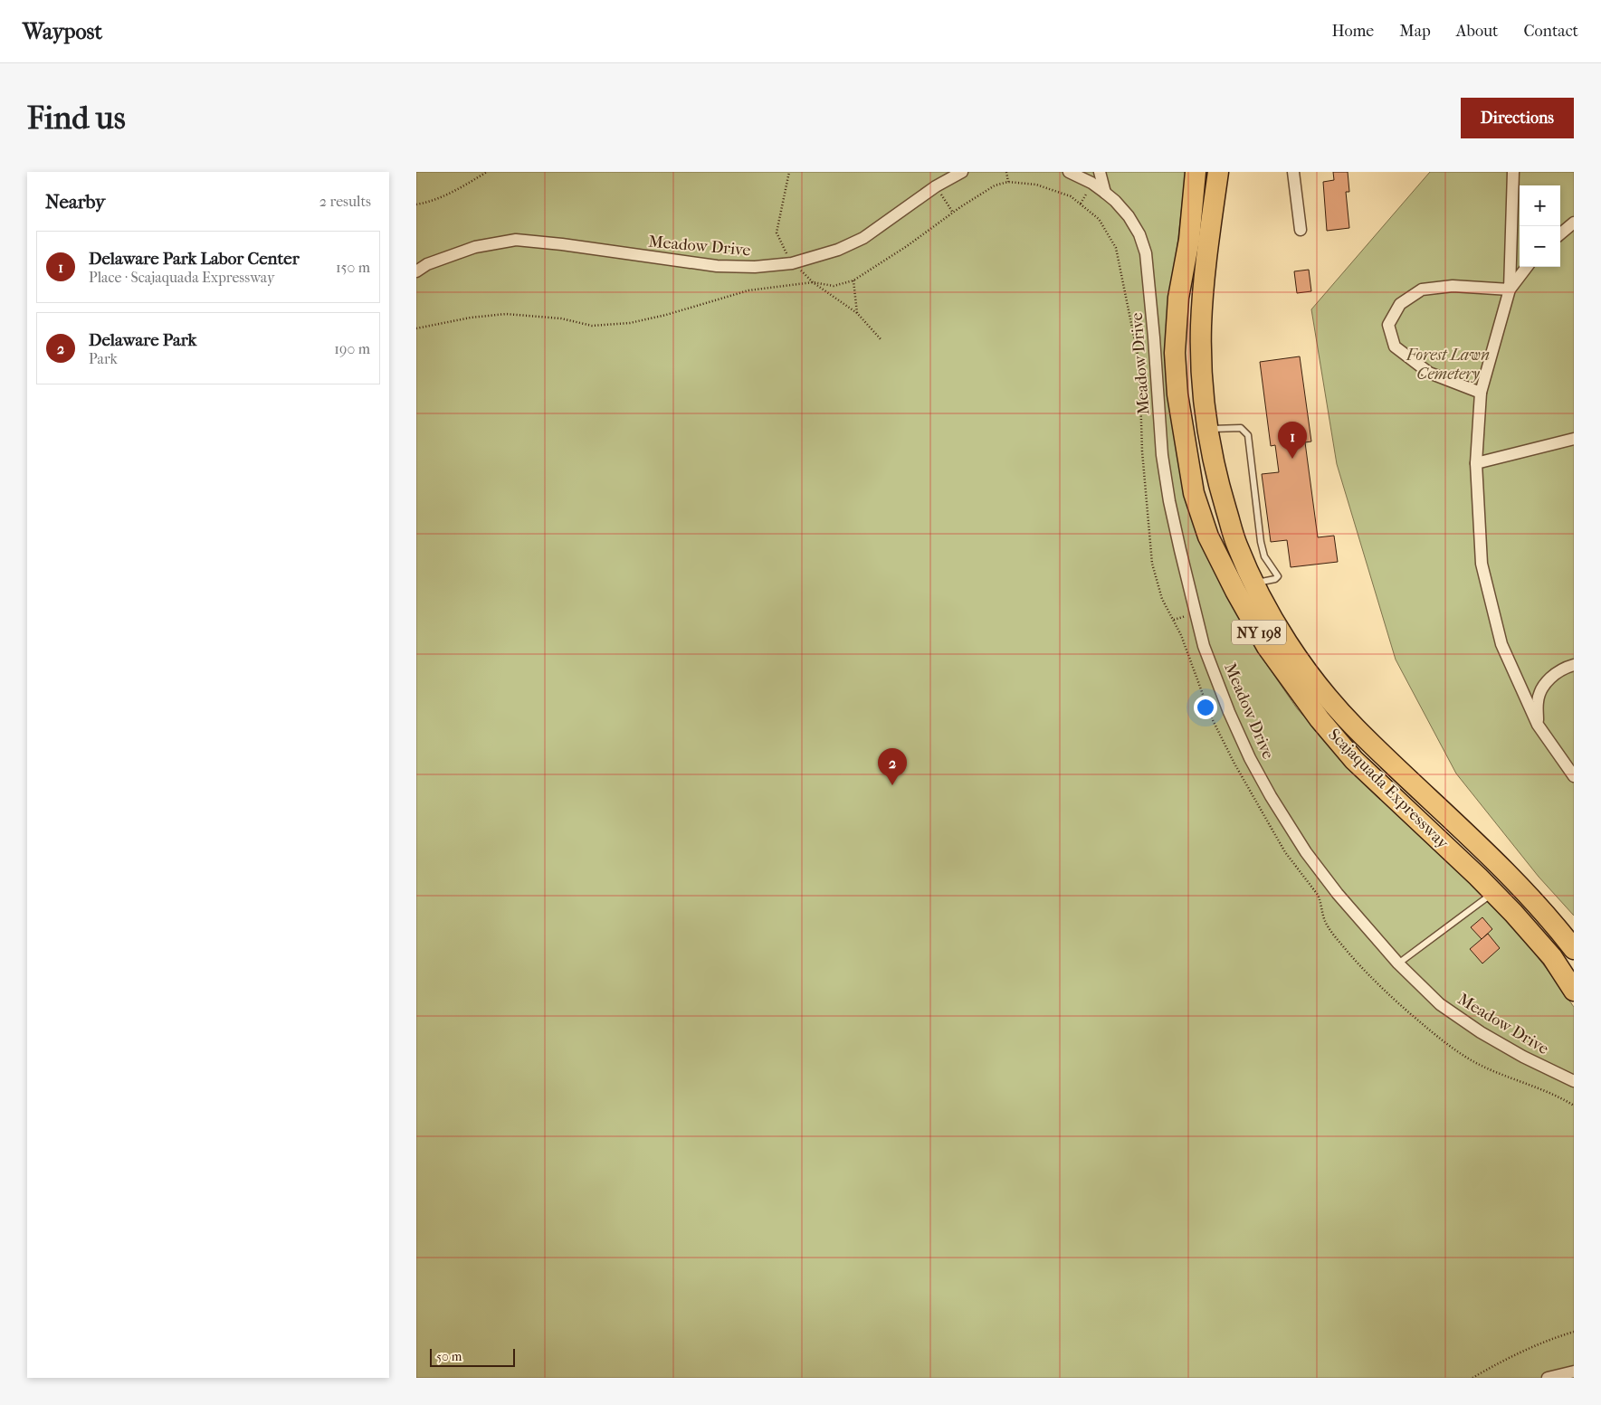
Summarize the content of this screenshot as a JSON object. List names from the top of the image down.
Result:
{
  "streets": {
    "highway": ["NY 198", "Scajaquada Expressway"],
    "street": ["Meadow Drive"]
  },
  "parks": ["Forest Lawn Cemetery"],
  "scale_bar": "50 m",
  "page": {
    "header": "Waypost",
    "nav": [
      "Home",
      "Map",
      "About",
      "Contact"
    ],
    "buttons": "Directions",
    "title": "Find us",
    "heading": ["Nearby", "2 results"],
    "map_buttons": ["+", "−"],
    "list": [
      {
        "mark": "1",
        "name": "Delaware Park Labor Center",
        "note": "Place · Scajaquada Expressway",
        "value": "150 m"
      },
      {
        "mark": "2",
        "name": "Delaware Park",
        "note": "Park",
        "value": "190 m"
      }
    ],
    "pins": ["1", "2"],
    "scale": "50 m"
  }
}
